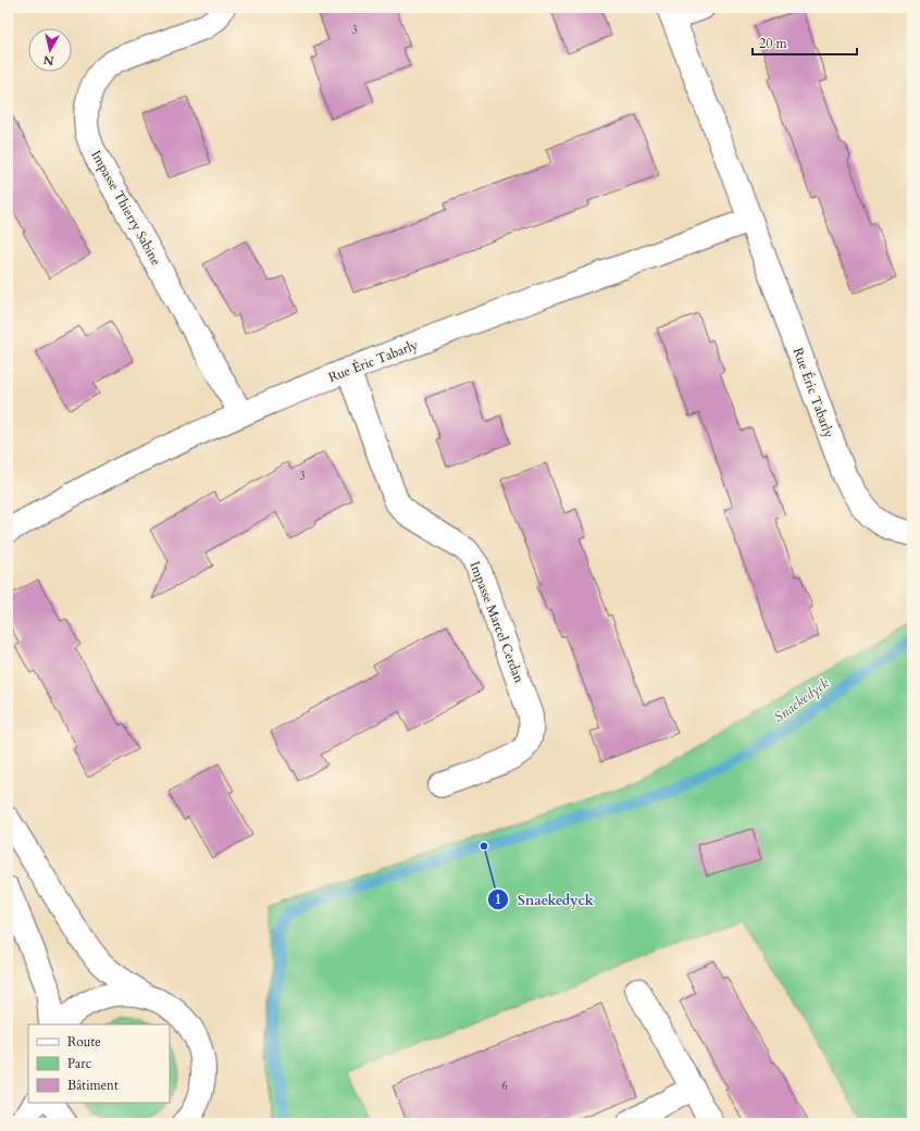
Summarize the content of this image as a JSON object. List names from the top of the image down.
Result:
{
  "streets": {
    "street": ["Impasse Thierry Sabine", "Rue Éric Tabarly", "Impasse Marcel Cerdan"]
  },
  "crossings": [
    ["Impasse Thierry Sabine", "Rue Éric Tabarly"],
    ["Rue Éric Tabarly", "Impasse Marcel Cerdan"]
  ],
  "water": ["Snaekedyck"],
  "places": ["Snaekedyck"],
  "house_numbers": ["3", "3", "6"],
  "legend": ["Route", "Parc", "Bâtiment"],
  "scale_bar": "20 m",
  "north": "bottom"
}
